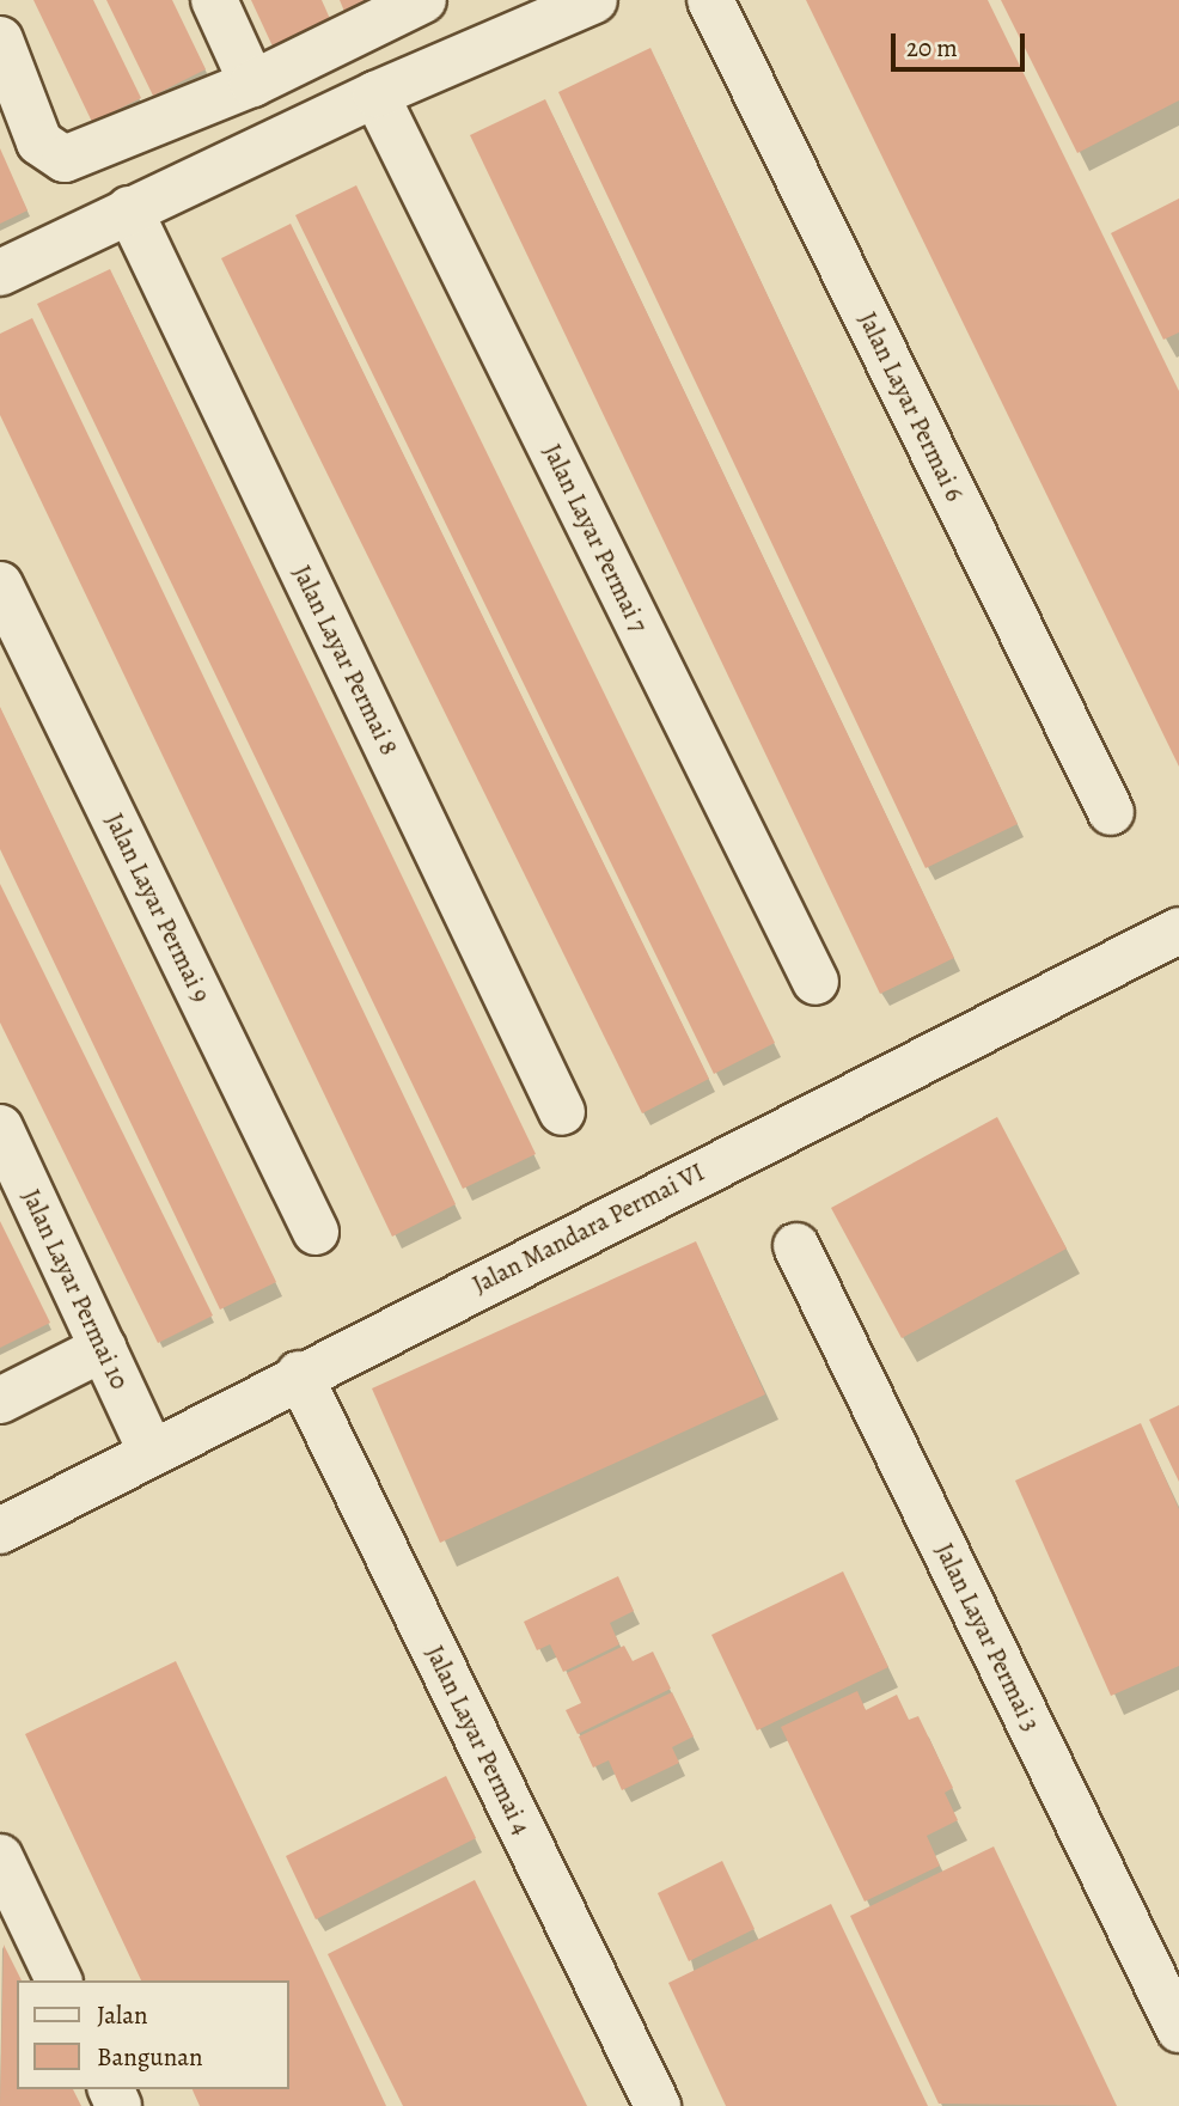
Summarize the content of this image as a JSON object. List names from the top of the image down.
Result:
{
  "streets": {
    "street": [
      "Jalan Layar Permai 6",
      "Jalan Layar Permai 7",
      "Jalan Layar Permai 8",
      "Jalan Layar Permai 9",
      "Jalan Mandara Permai VI",
      "Jalan Layar Permai 10",
      "Jalan Layar Permai 3",
      "Jalan Layar Permai 4"
    ]
  },
  "crossings": [
    ["Jalan Mandara Permai VI", "Jalan Layar Permai 10"],
    ["Jalan Mandara Permai VI", "Jalan Layar Permai 4"]
  ],
  "legend": ["Jalan", "Bangunan"],
  "scale_bar": "20 m"
}
